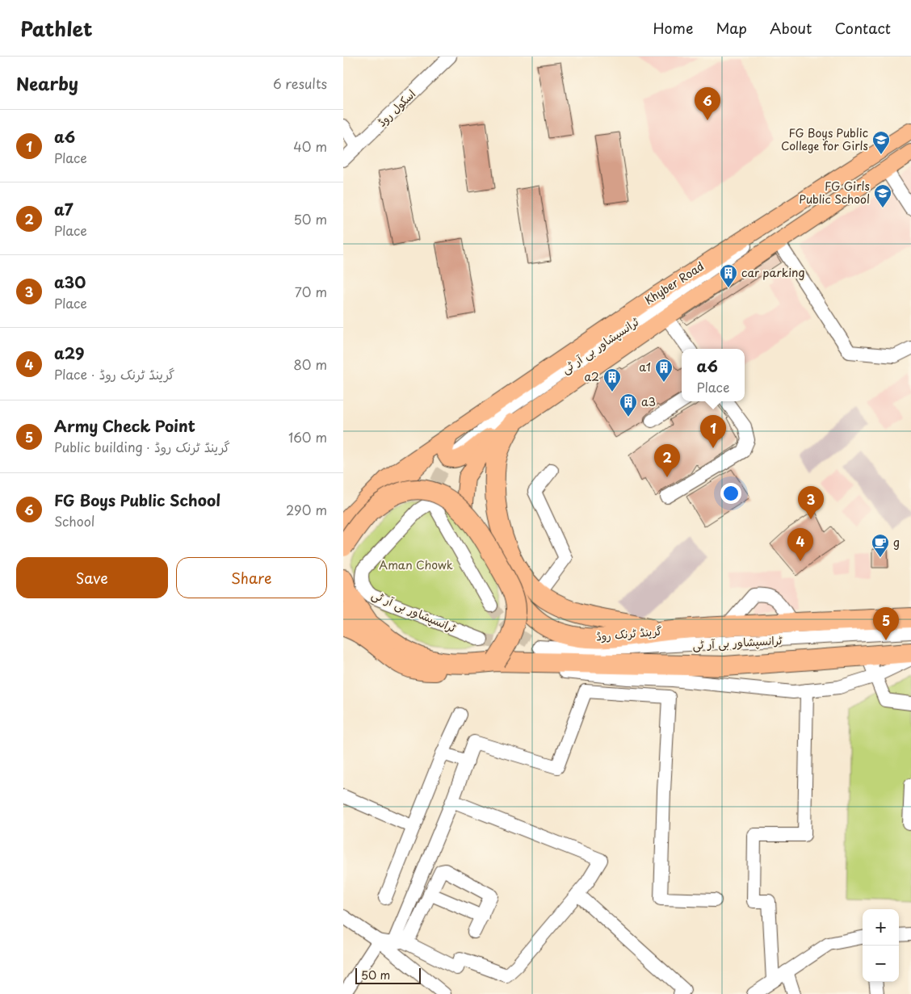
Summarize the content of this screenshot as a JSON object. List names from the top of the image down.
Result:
{
  "streets": {
    "highway": ["گرینڈ ٹرنک روڈ"],
    "main road": ["Khyber Road"],
    "street": ["اسکول روڈ", "ٹرانسپشاور بی آر ٹی"]
  },
  "crossings": [
    ["Khyber Road", "ٹرانسپشاور بی آر ٹی"]
  ],
  "parks": ["Aman Chowk"],
  "places": {
    "school or university": ["FG Boys Public College for Girls", "FG Girls Public School"],
    "building": [
      "car parking",
      "a1",
      "a2",
      "a3"
    ],
    "cafe": ["g"]
  },
  "scale_bar": "50 m",
  "page": {
    "header": "Pathlet",
    "nav": [
      "Home",
      "Map",
      "About",
      "Contact"
    ],
    "heading": ["Nearby", "6 results"],
    "pins": [
      "6",
      "1",
      "2",
      "3",
      "4",
      "5"
    ],
    "list": [
      {
        "mark": "1",
        "name": "a6",
        "note": "Place",
        "value": "40 m"
      },
      {
        "mark": "2",
        "name": "a7",
        "note": "Place",
        "value": "50 m"
      },
      {
        "mark": "3",
        "name": "a30",
        "note": "Place",
        "value": "70 m"
      },
      {
        "mark": "4",
        "name": "a29",
        "note": "Place · گرینڈ ٹرنک روڈ",
        "value": "80 m"
      },
      {
        "mark": "5",
        "name": "Army Check Point",
        "note": "Public building · گرینڈ ٹرنک روڈ",
        "value": "160 m"
      },
      {
        "mark": "6",
        "name": "FG Boys Public School",
        "note": "School",
        "value": "290 m"
      }
    ],
    "popup": ["a6", "Place"],
    "buttons": ["Save", "Share"],
    "map_buttons": ["+", "−"],
    "scale": "50 m"
  }
}
